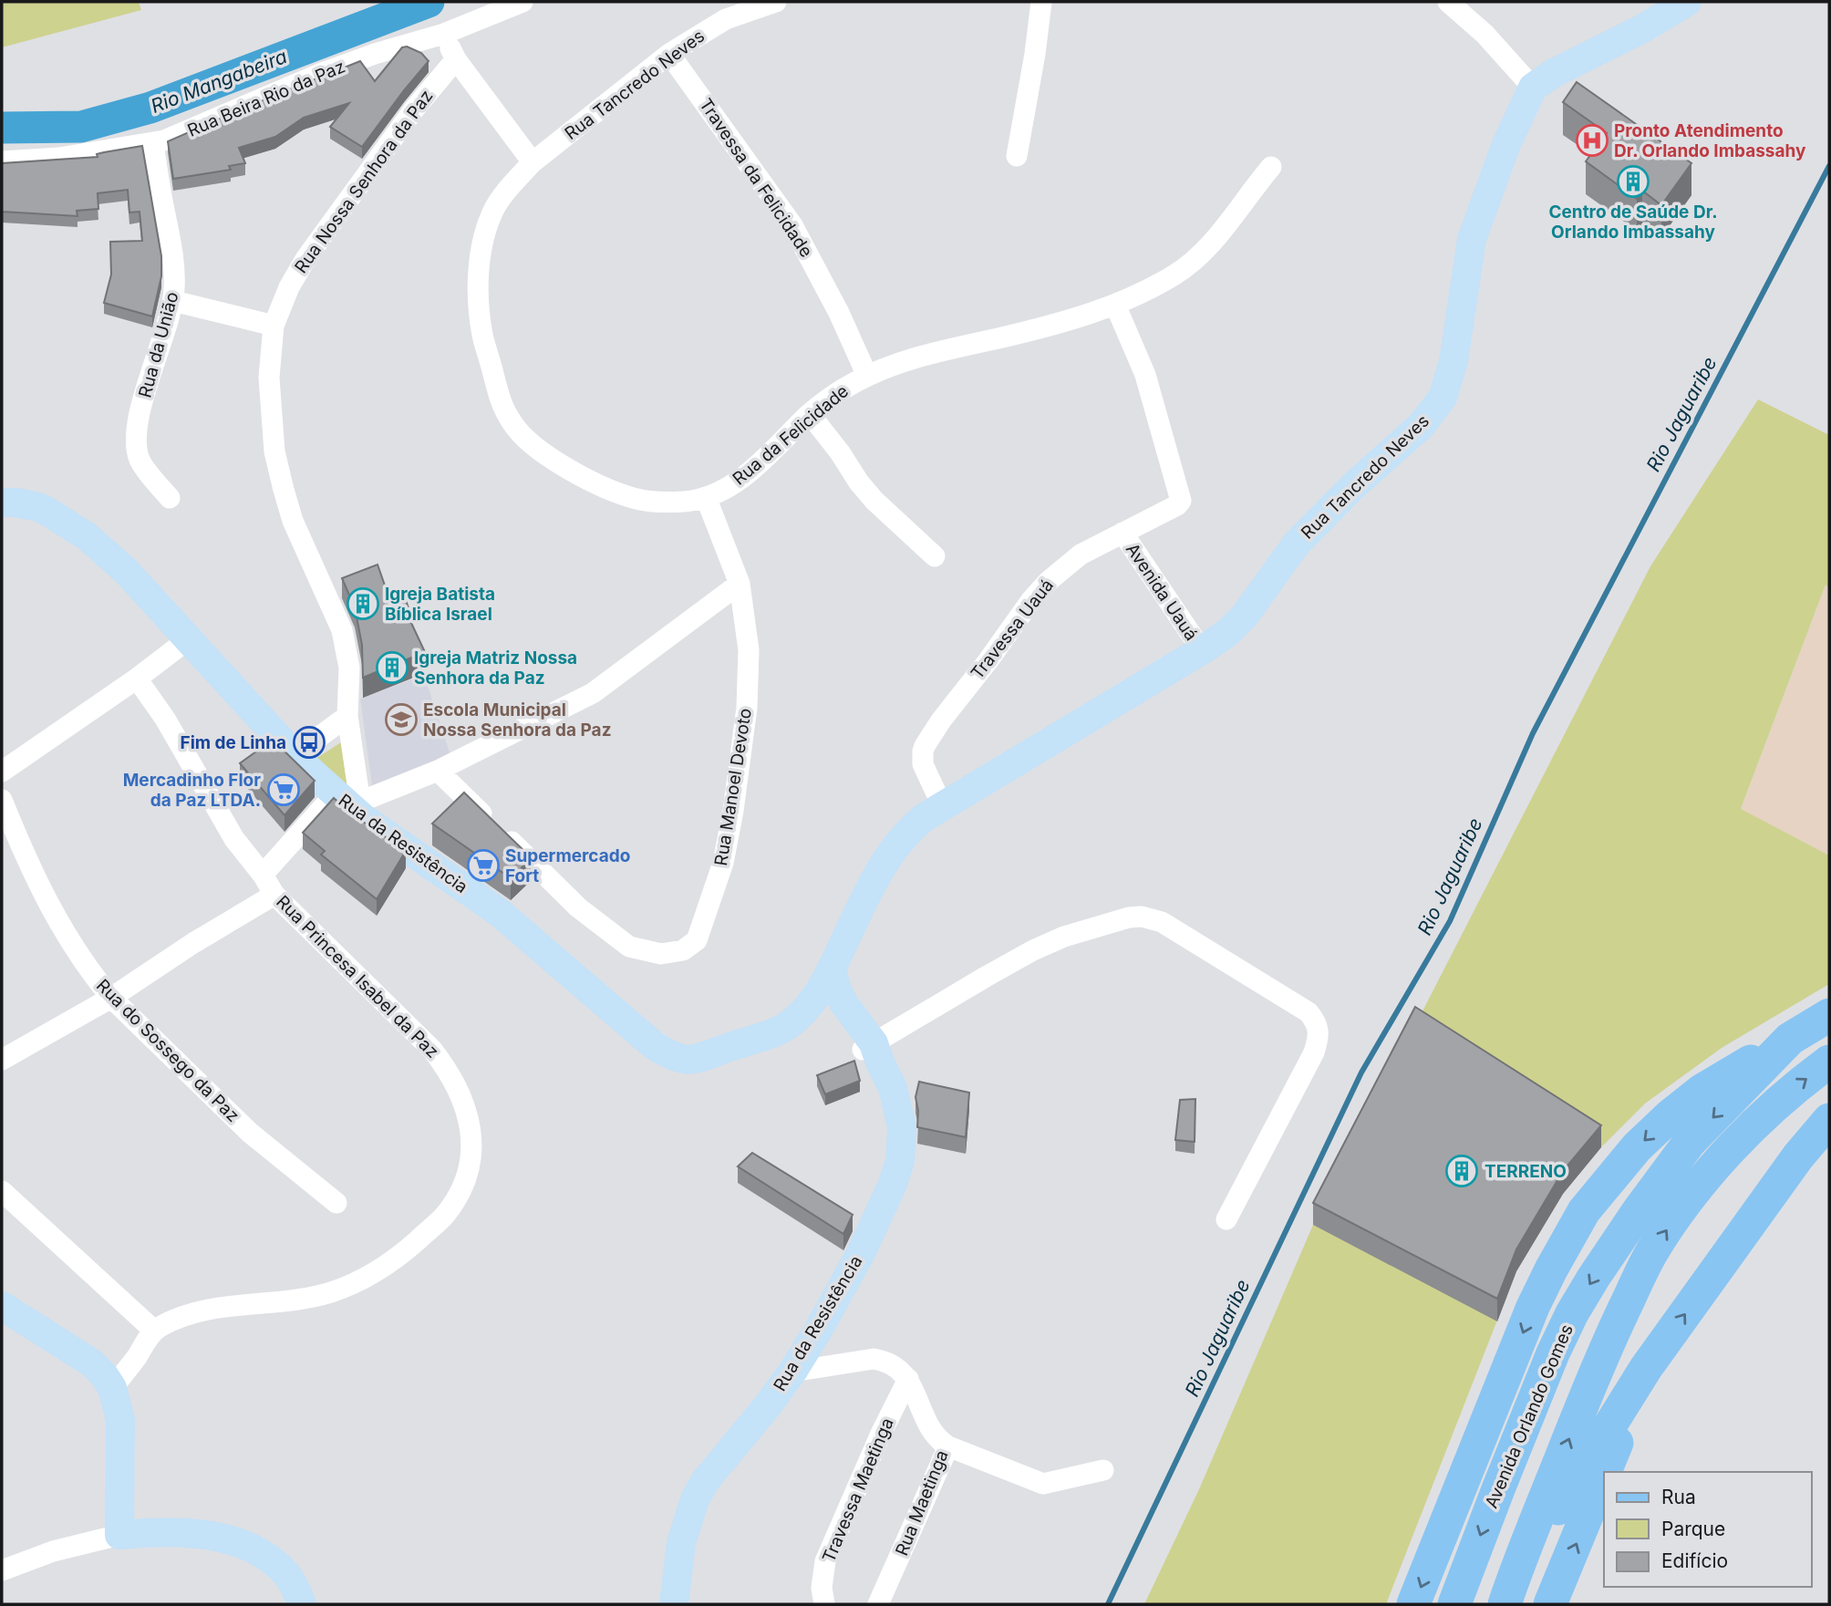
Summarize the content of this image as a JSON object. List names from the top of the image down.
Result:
{
  "streets": {
    "main road": ["Avenida Orlando Gomes"],
    "street": [
      "Rua Tancredo Neves",
      "Rua Beira Rio da Paz",
      "Travessa da Felicidade",
      "Rua Nossa Senhora da Paz",
      "Rua da União",
      "Rua da Felicidade",
      "Avenida Uauá",
      "Travessa Uauá",
      "Rua Manoel Devoto",
      "Rua da Resistência",
      "Rua Princesa Isabel da Paz",
      "Rua do Sossego da Paz",
      "Travessa Maetinga",
      "Rua Maetinga"
    ]
  },
  "crossings": [
    ["Rua Tancredo Neves", "Travessa da Felicidade"],
    ["Rua Tancredo Neves", "Rua da Felicidade"],
    ["Rua Tancredo Neves", "Avenida Uauá"],
    ["Rua Tancredo Neves", "Travessa Uauá"],
    ["Rua Tancredo Neves", "Rua da Resistência"],
    ["Rua Beira Rio da Paz", "Rua da União"],
    ["Travessa da Felicidade", "Rua da Felicidade"],
    ["Rua Nossa Senhora da Paz", "Rua da Resistência"],
    ["Rua da Felicidade", "Travessa Uauá"],
    ["Rua da Felicidade", "Rua Manoel Devoto"],
    ["Avenida Uauá", "Travessa Uauá"],
    ["Travessa Maetinga", "Rua Maetinga"]
  ],
  "water": ["Rio Mangabeira", "Rio Jaguaribe"],
  "places": {
    "hospital": ["Pronto Atendimento Dr. Orlando Imbassahy"],
    "building": [
      "Centro de Saúde Dr. Orlando Imbassahy",
      "Igreja Batista Bíblica Israel",
      "Igreja Matriz Nossa Senhora da Paz",
      "TERRENO"
    ],
    "school or university": ["Escola Municipal Nossa Senhora da Paz"],
    "bus stop": ["Fim de Linha"],
    "supermarket": ["Mercadinho Flor da Paz LTDA.", "Supermercado Fort"]
  },
  "legend": ["Rua", "Parque", "Edifício"]
}
